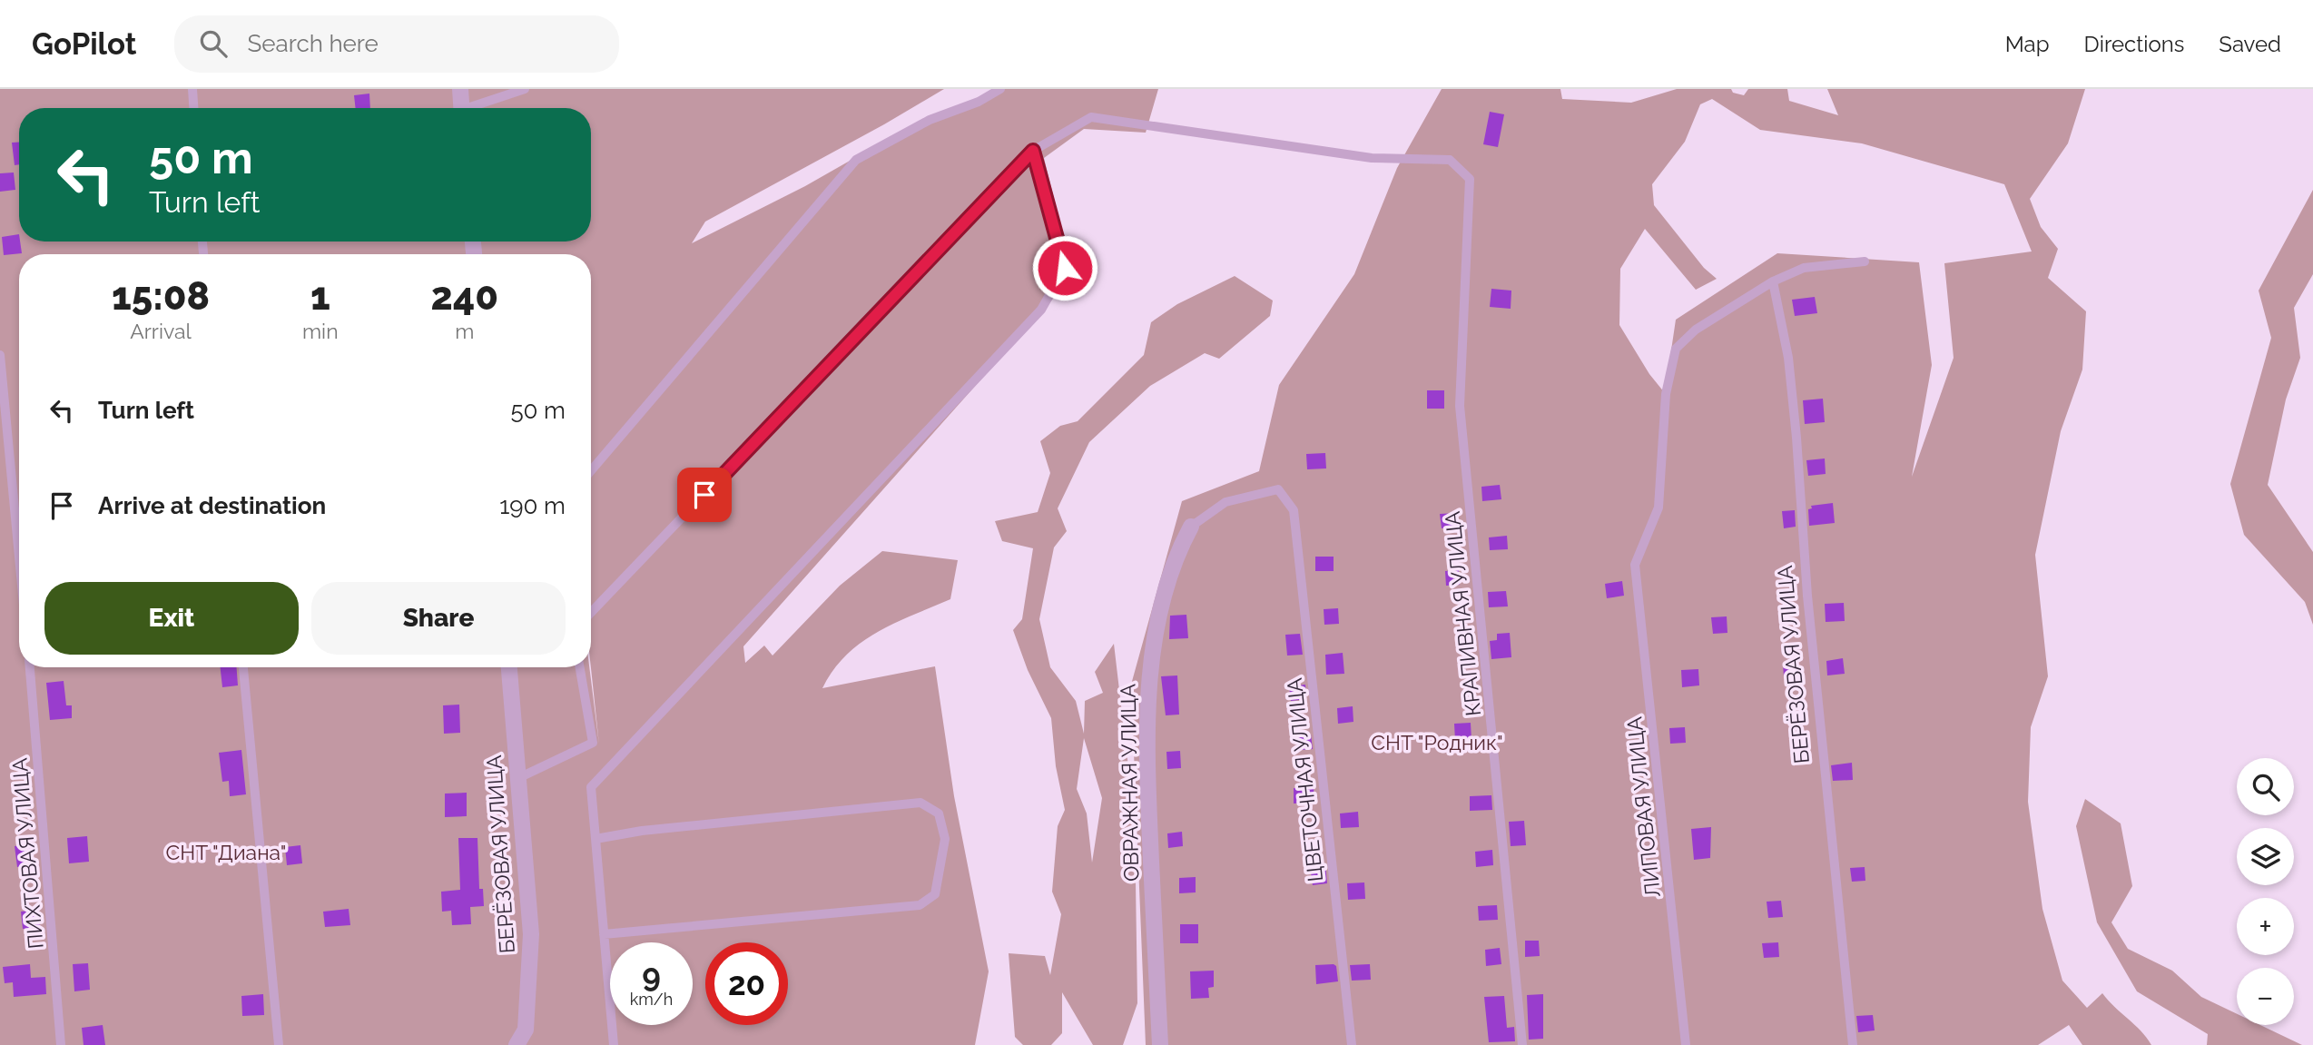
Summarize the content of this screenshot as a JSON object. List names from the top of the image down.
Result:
{
  "streets": {
    "street": ["БЕРЁЗОВАЯ УЛИЦА", "ОВРАЖНАЯ УЛИЦА"],
    "lane": [
      "КРАПИВНАЯ УЛИЦА",
      "ЦВЕТОЧНАЯ УЛИЦА",
      "ЛИПОВАЯ УЛИЦА",
      "ПИХТОВАЯ УЛИЦА"
    ]
  },
  "crossings": [
    ["БЕРЁЗОВАЯ УЛИЦА", "ЛИПОВАЯ УЛИЦА"],
    ["ЦВЕТОЧНАЯ УЛИЦА", "ОВРАЖНАЯ УЛИЦА"]
  ],
  "parks": ["СНТ \"Родник\"", "СНТ \"Диана\""],
  "page": {
    "header": "GoPilot",
    "search": "Search here",
    "nav": ["Map", "Directions", "Saved"],
    "turn": ["50 m", "Turn left"],
    "eta": [
      "15:08",
      "Arrival",
      "1",
      "min",
      "240",
      "m"
    ],
    "list": [
      {
        "name": "Turn left",
        "value": "50 m"
      },
      {
        "name": "Arrive at destination",
        "value": "190 m"
      }
    ],
    "buttons": ["Exit", "Share"],
    "map_buttons": ["+", "−"],
    "speed": "9 km/h",
    "limit": "20"
  }
}
